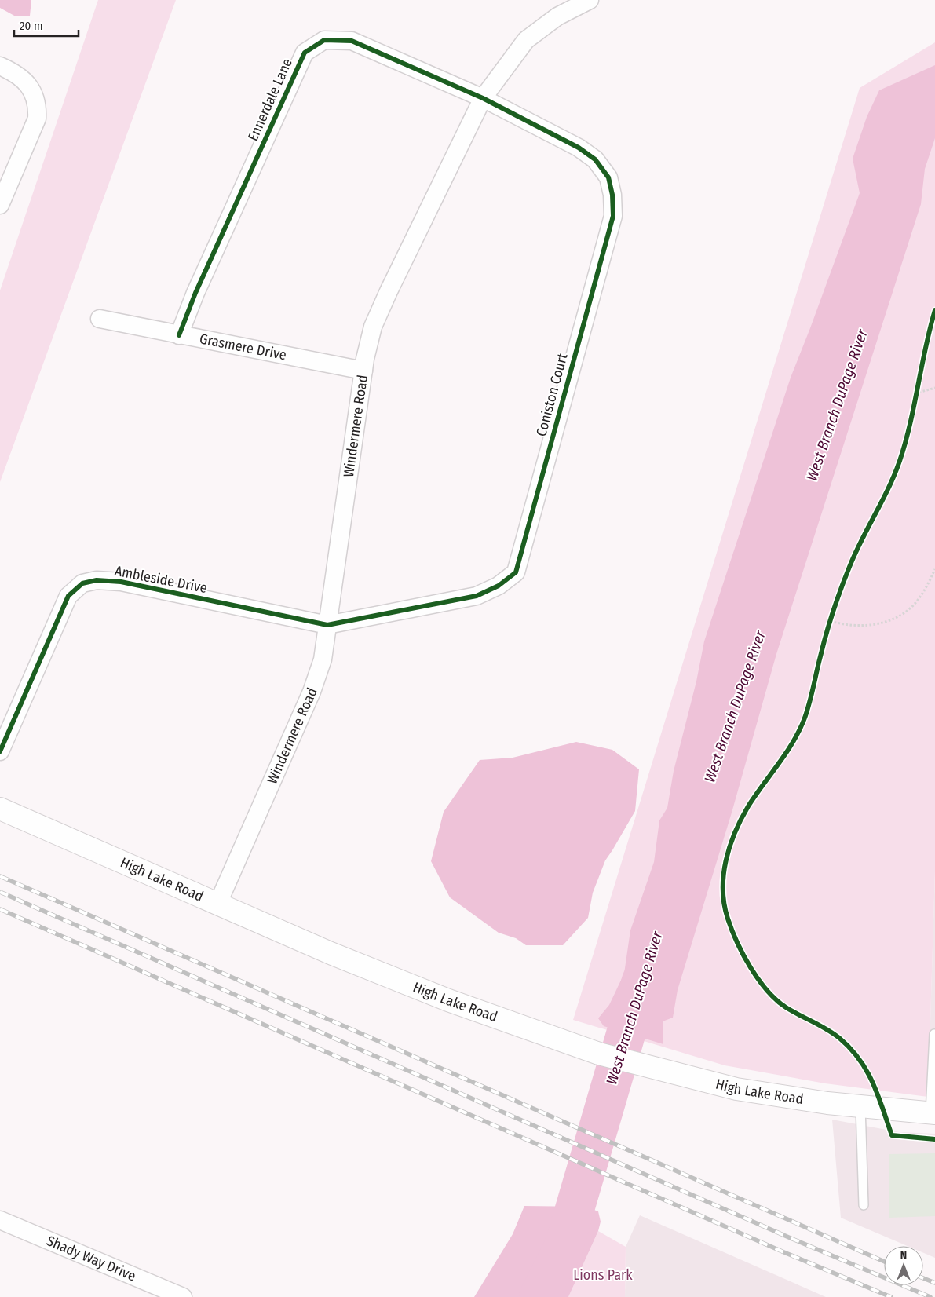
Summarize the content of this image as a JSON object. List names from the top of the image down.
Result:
{
  "streets": {
    "street": [
      "Ennerdale Lane",
      "Grasmere Drive",
      "Coniston Court",
      "Windermere Road",
      "Ambleside Drive",
      "High Lake Road",
      "Shady Way Drive"
    ]
  },
  "crossings": [
    ["Ennerdale Lane", "Grasmere Drive"],
    ["Ennerdale Lane", "Coniston Court"],
    ["Ennerdale Lane", "Windermere Road"],
    ["Grasmere Drive", "Windermere Road"],
    ["Coniston Court", "Windermere Road"],
    ["Coniston Court", "Ambleside Drive"],
    ["Windermere Road", "Ambleside Drive"],
    ["Windermere Road", "High Lake Road"]
  ],
  "water": ["West Branch DuPage River"],
  "parks": ["Lions Park"],
  "scale_bar": "20 m",
  "north": "top"
}
